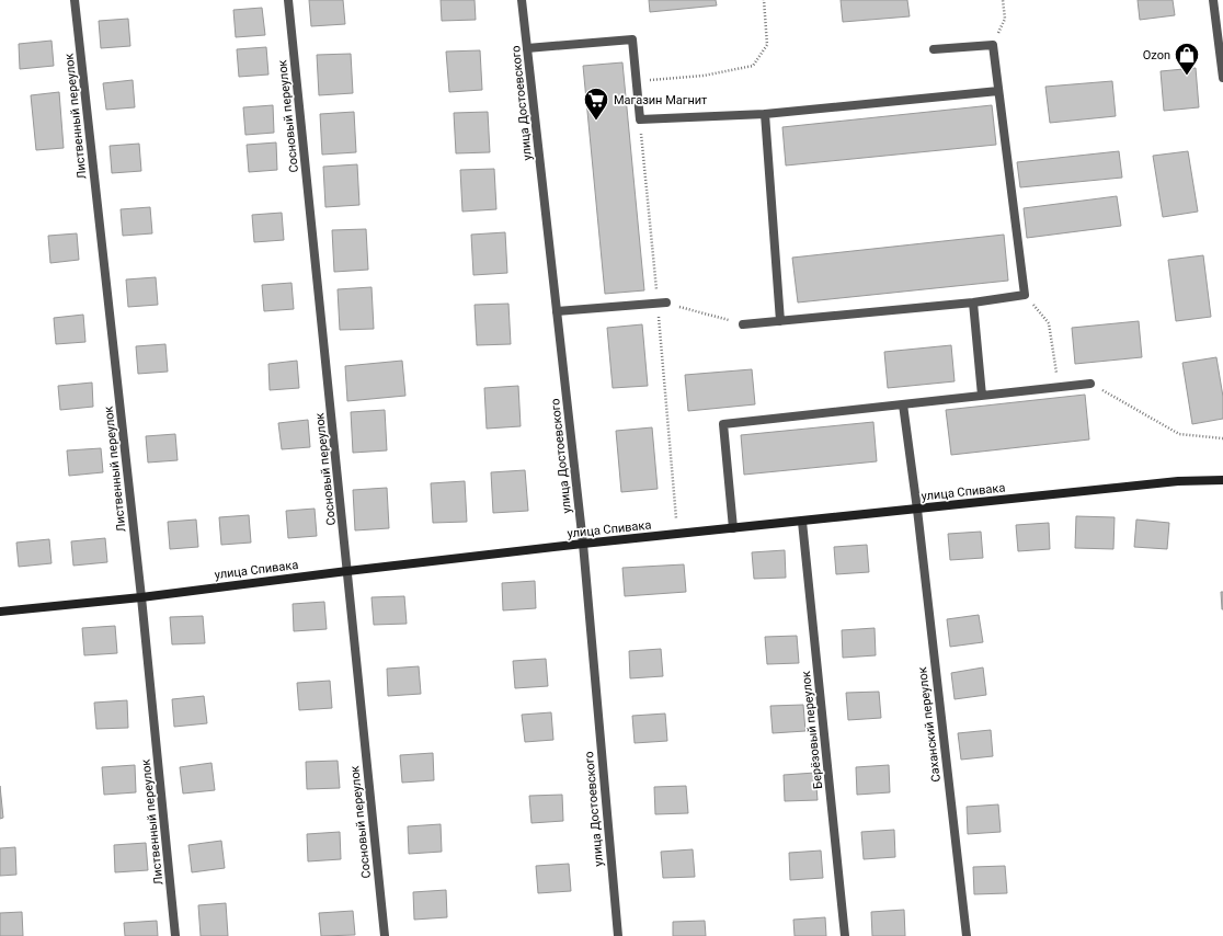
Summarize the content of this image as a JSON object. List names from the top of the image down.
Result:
{
  "streets": {
    "street": [
      "улица Достоевского",
      "Лиственный переулок",
      "Сосновый переулок",
      "улица Спивака",
      "Саханский переулок",
      "Берёзовый переулок"
    ]
  },
  "crossings": [
    ["улица Достоевского", "улица Спивака"],
    ["Лиственный переулок", "улица Спивака"],
    ["Сосновый переулок", "улица Спивака"],
    ["улица Спивака", "Саханский переулок"],
    ["улица Спивака", "Берёзовый переулок"]
  ],
  "places": {
    "shop": ["Ozon"],
    "supermarket": ["Магазин Магнит"]
  }
}
